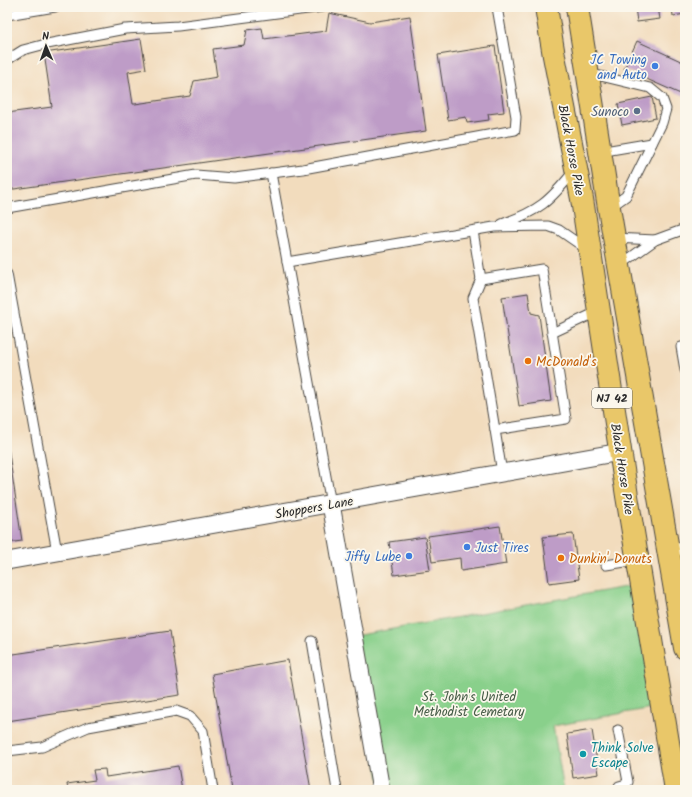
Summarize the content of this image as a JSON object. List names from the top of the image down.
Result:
{
  "streets": {
    "highway": ["Black Horse Pike", "NJ 42"],
    "street": ["Shoppers Lane"]
  },
  "crossings": [
    ["Black Horse Pike", "Shoppers Lane"]
  ],
  "parks": ["St. John's United Methodist Cemetary"],
  "places": [
    "JC Towing and Auto",
    "Sunoco",
    "McDonald's",
    "Just Tires",
    "Jiffy Lube",
    "Dunkin' Donuts",
    "Think Solve Escape"
  ],
  "north": "top"
}
